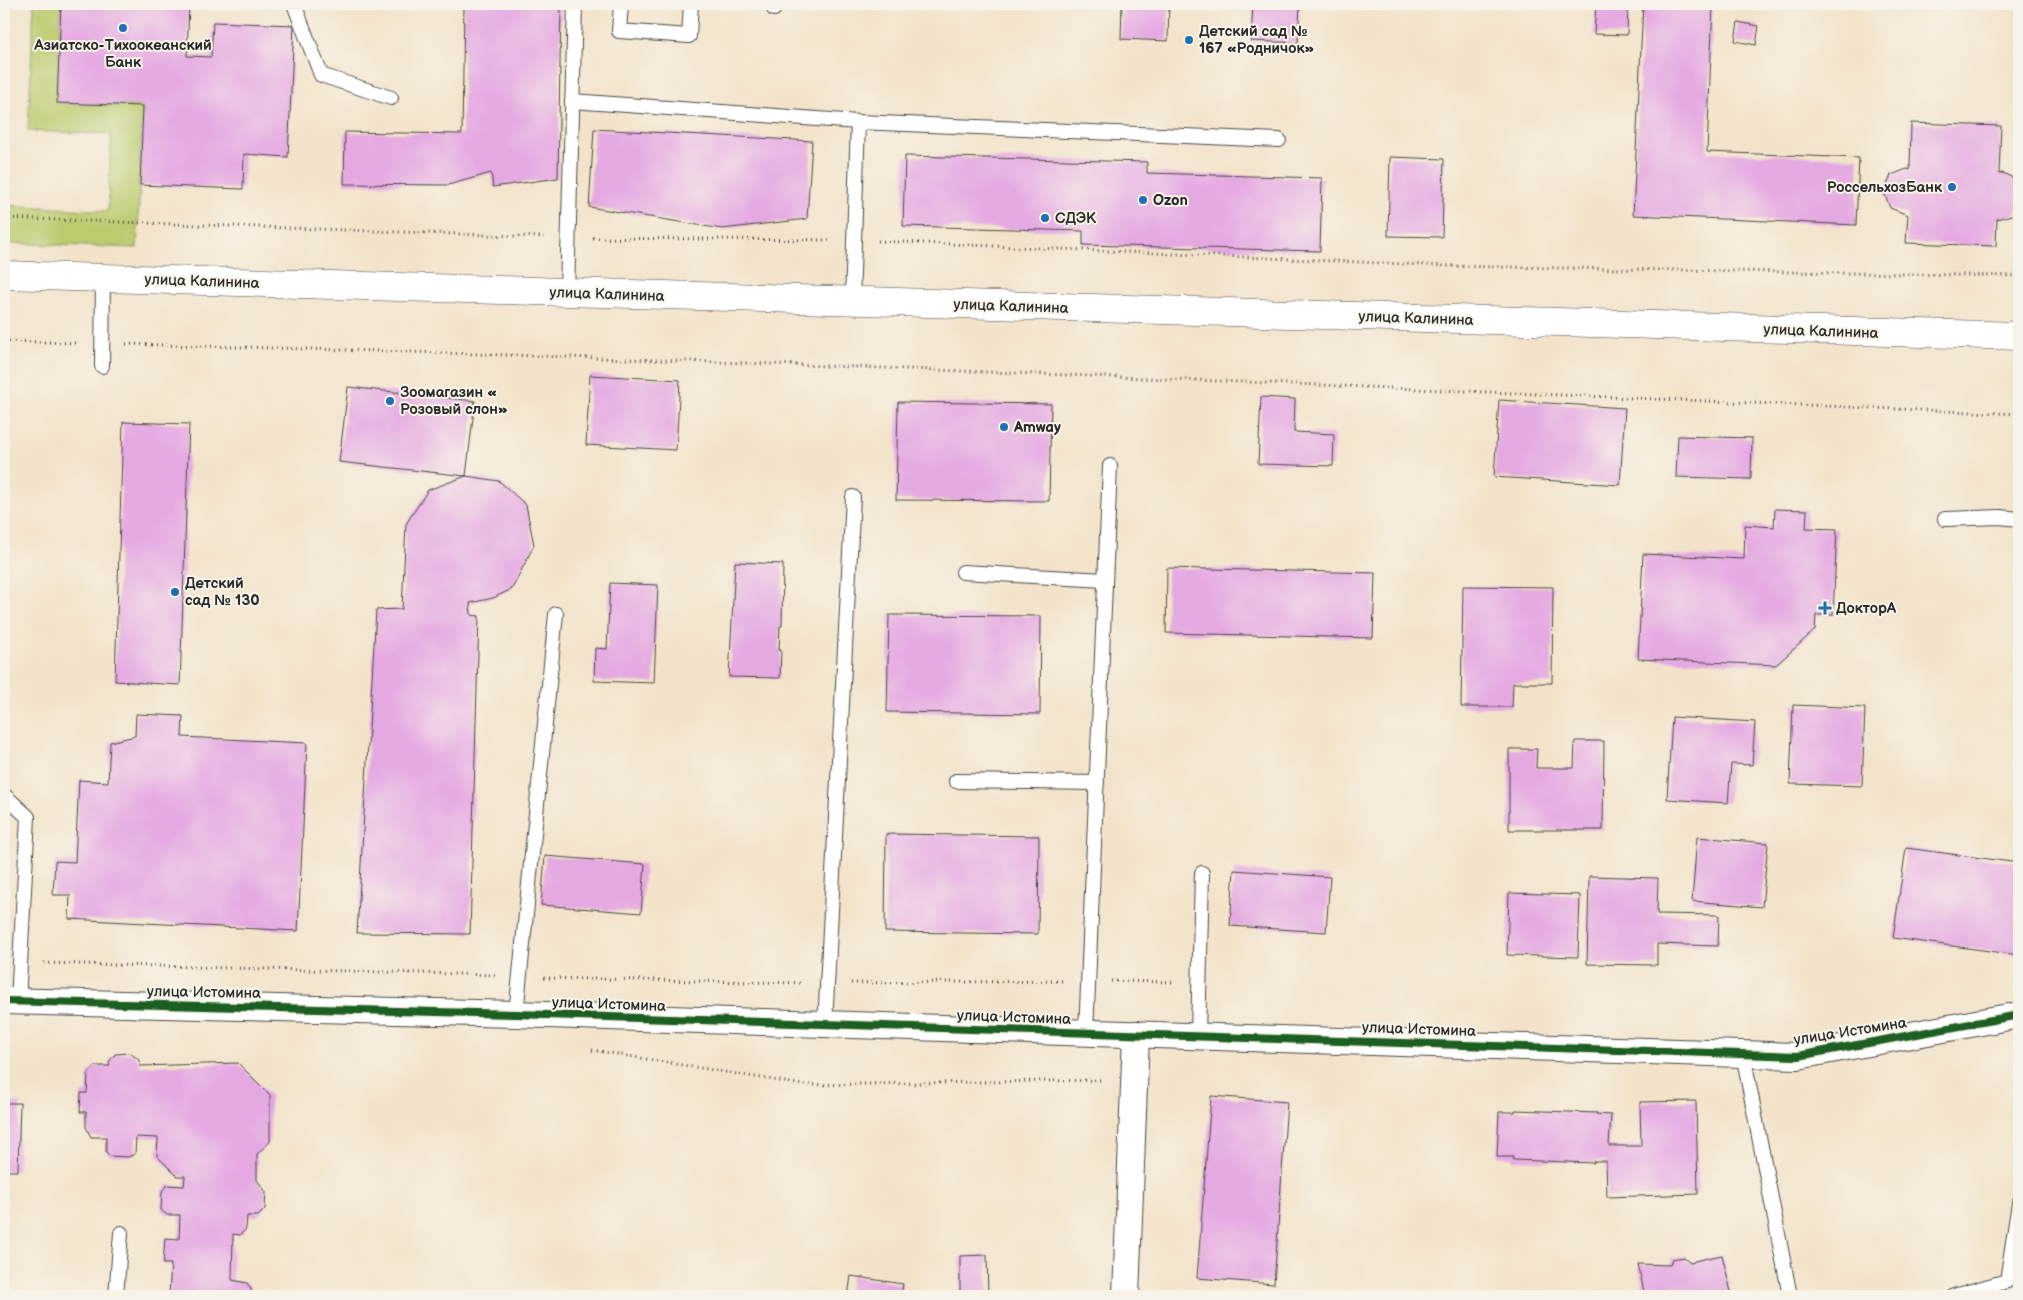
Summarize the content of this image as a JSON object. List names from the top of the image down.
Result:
{
  "streets": {
    "main road": ["улица Калинина"],
    "street": ["улица Истомина"]
  },
  "places": {
    "other": [
      "Азиатско-Тихоокеанский Банк",
      "Детский сад № 167 «Родничок»",
      "РоссельхозБанк",
      "Ozon",
      "СДЭК",
      "Зоомагазин « Розовый слон»",
      "Amway",
      "Детский сад № 130"
    ],
    "health": ["ДокторА"]
  }
}
